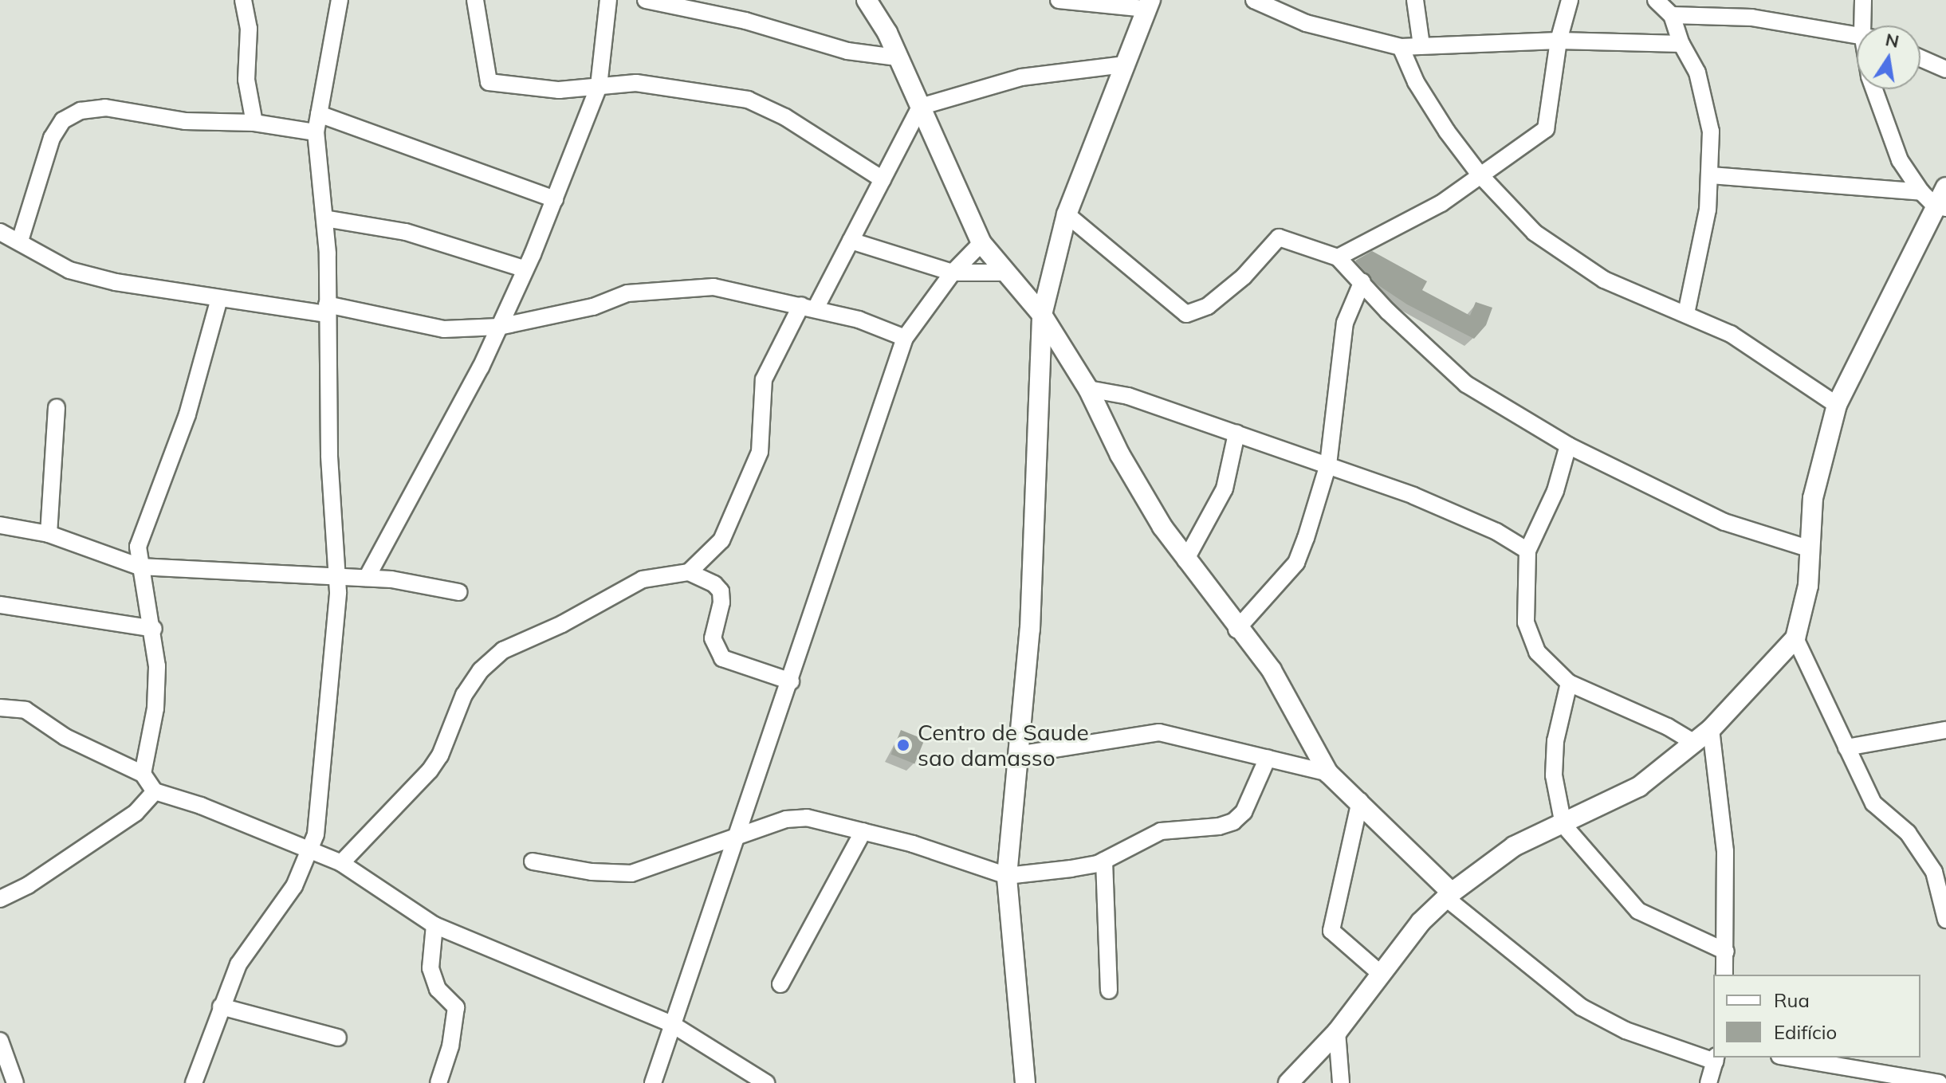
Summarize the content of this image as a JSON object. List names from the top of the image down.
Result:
{
  "places": ["Centro de Saude sao damasso"],
  "legend": ["Rua", "Edifício"],
  "north": "top"
}
